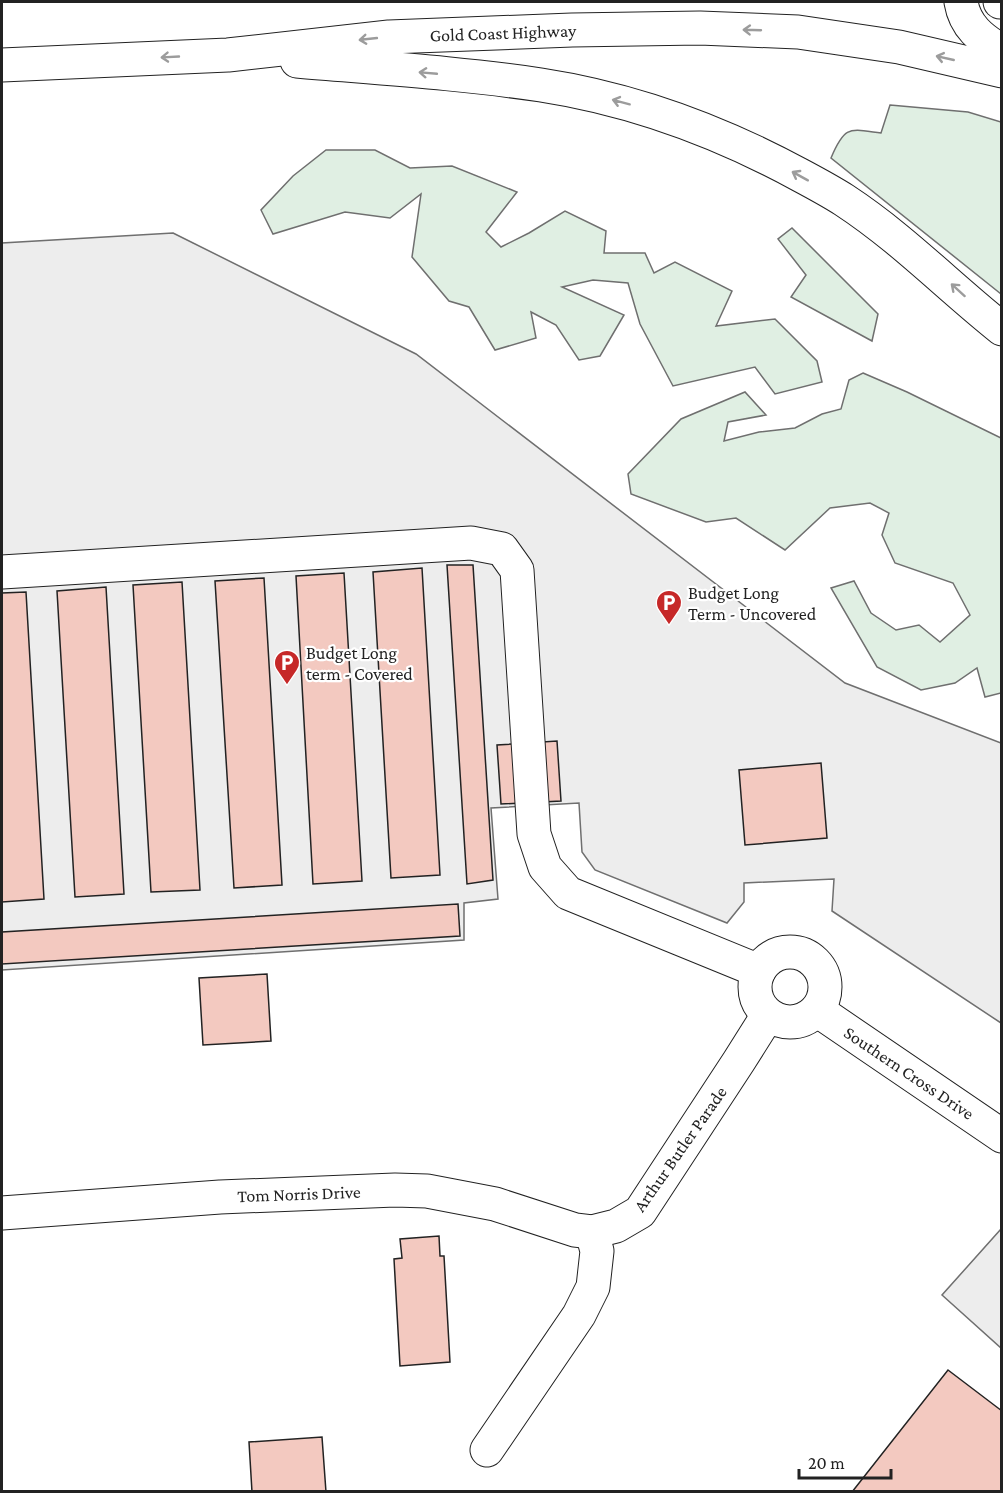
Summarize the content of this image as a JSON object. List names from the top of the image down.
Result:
{
  "streets": {
    "main road": [
      "Gold Coast Highway",
      "Southern Cross Drive",
      "Arthur Butler Parade",
      "Tom Norris Drive"
    ]
  },
  "crossings": [
    ["Southern Cross Drive", "Arthur Butler Parade"],
    ["Arthur Butler Parade", "Tom Norris Drive"]
  ],
  "places": {
    "parking": ["Budget Long Term - Uncovered", "Budget Long term - Covered"]
  },
  "scale_bar": "20 m"
}
